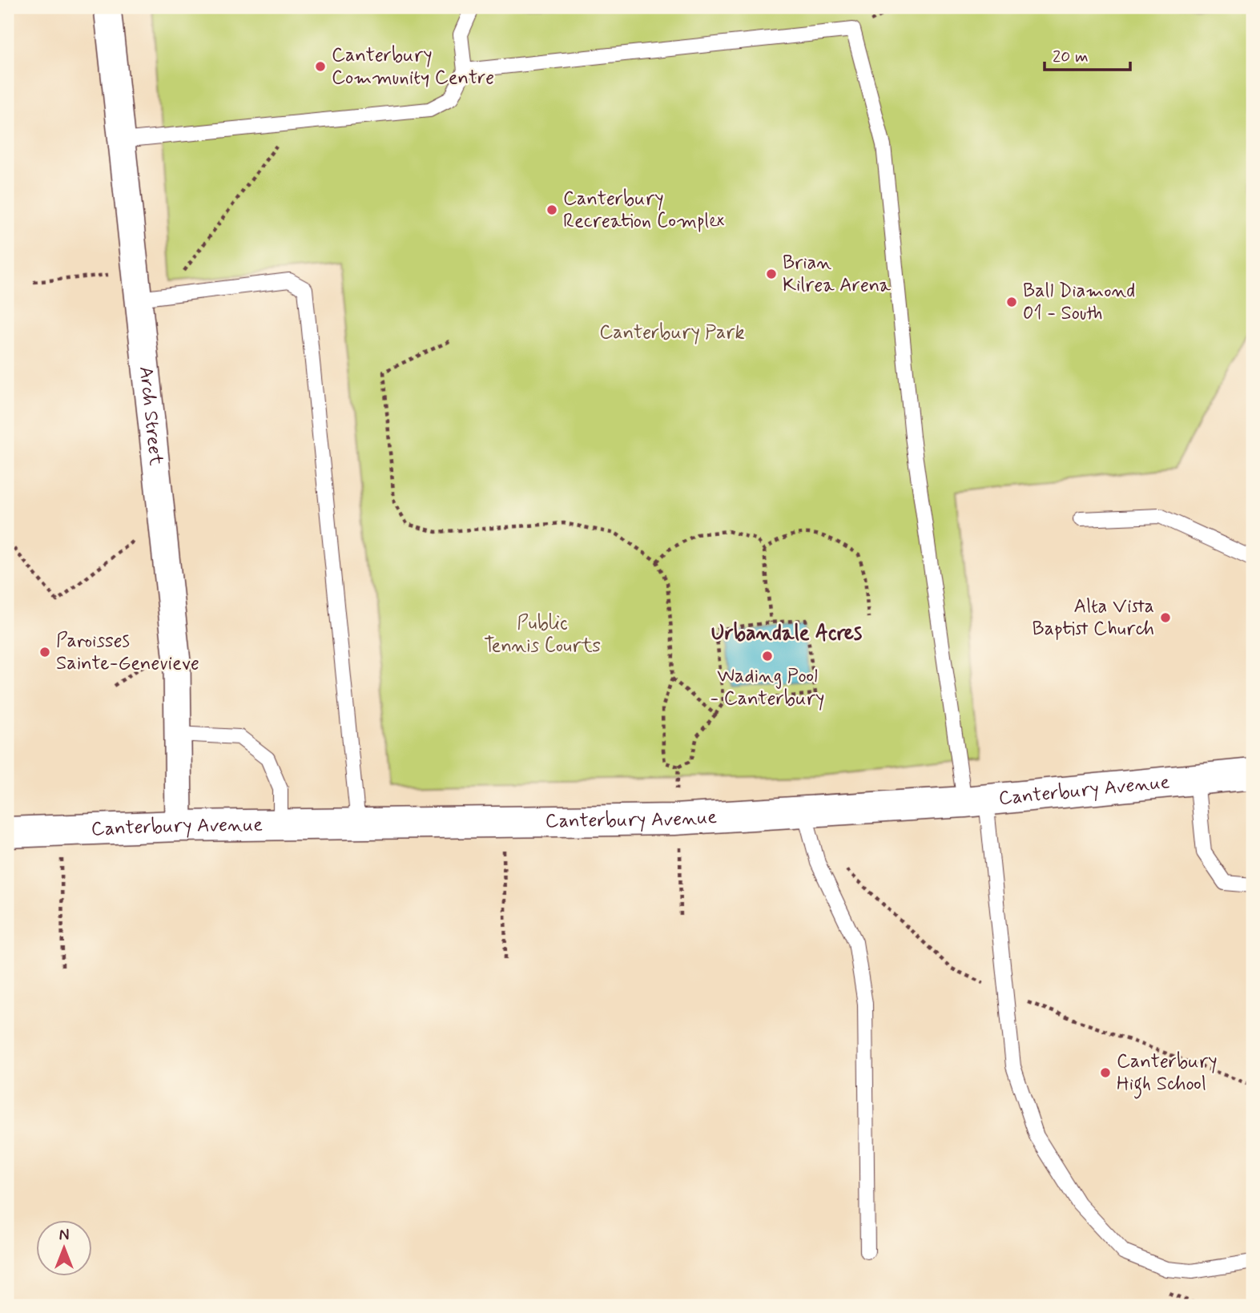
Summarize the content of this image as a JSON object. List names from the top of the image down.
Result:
{
  "streets": {
    "street": ["Arch Street", "Canterbury Avenue"]
  },
  "crossings": [
    ["Arch Street", "Canterbury Avenue"]
  ],
  "districts": ["Urbandale Acres"],
  "parks": ["Canterbury Park", "Public Tennis Courts"],
  "places": [
    "Canterbury Community Centre",
    "Canterbury Recreation Complex",
    "Brian Kilrea Arena",
    "Ball Diamond 01 - South",
    "Alta Vista Baptist Church",
    "Paroisses Sainte-Genevieve",
    "Wading Pool - Canterbury",
    "Canterbury High School"
  ],
  "scale_bar": "20 m",
  "north": "top"
}
